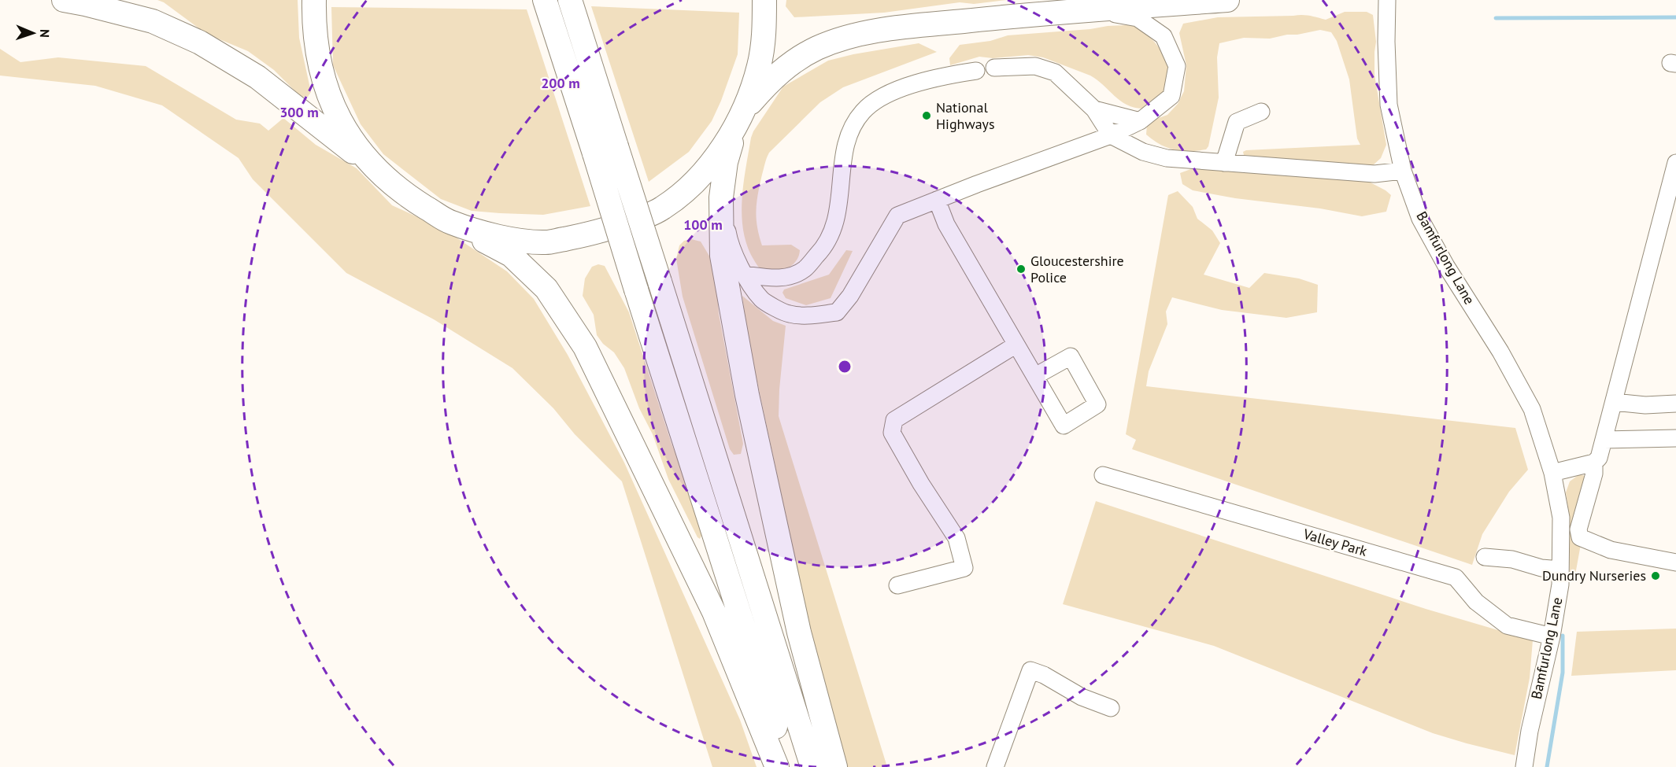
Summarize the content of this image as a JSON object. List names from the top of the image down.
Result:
{
  "streets": {
    "street": ["Bamfurlong Lane", "Valley Park"]
  },
  "crossings": [
    ["Bamfurlong Lane", "Valley Park"]
  ],
  "places": ["National Highways", "Gloucestershire Police", "Dundry Nurseries"],
  "north": "right",
  "rings": ["200 m", "300 m", "100 m"]
}
